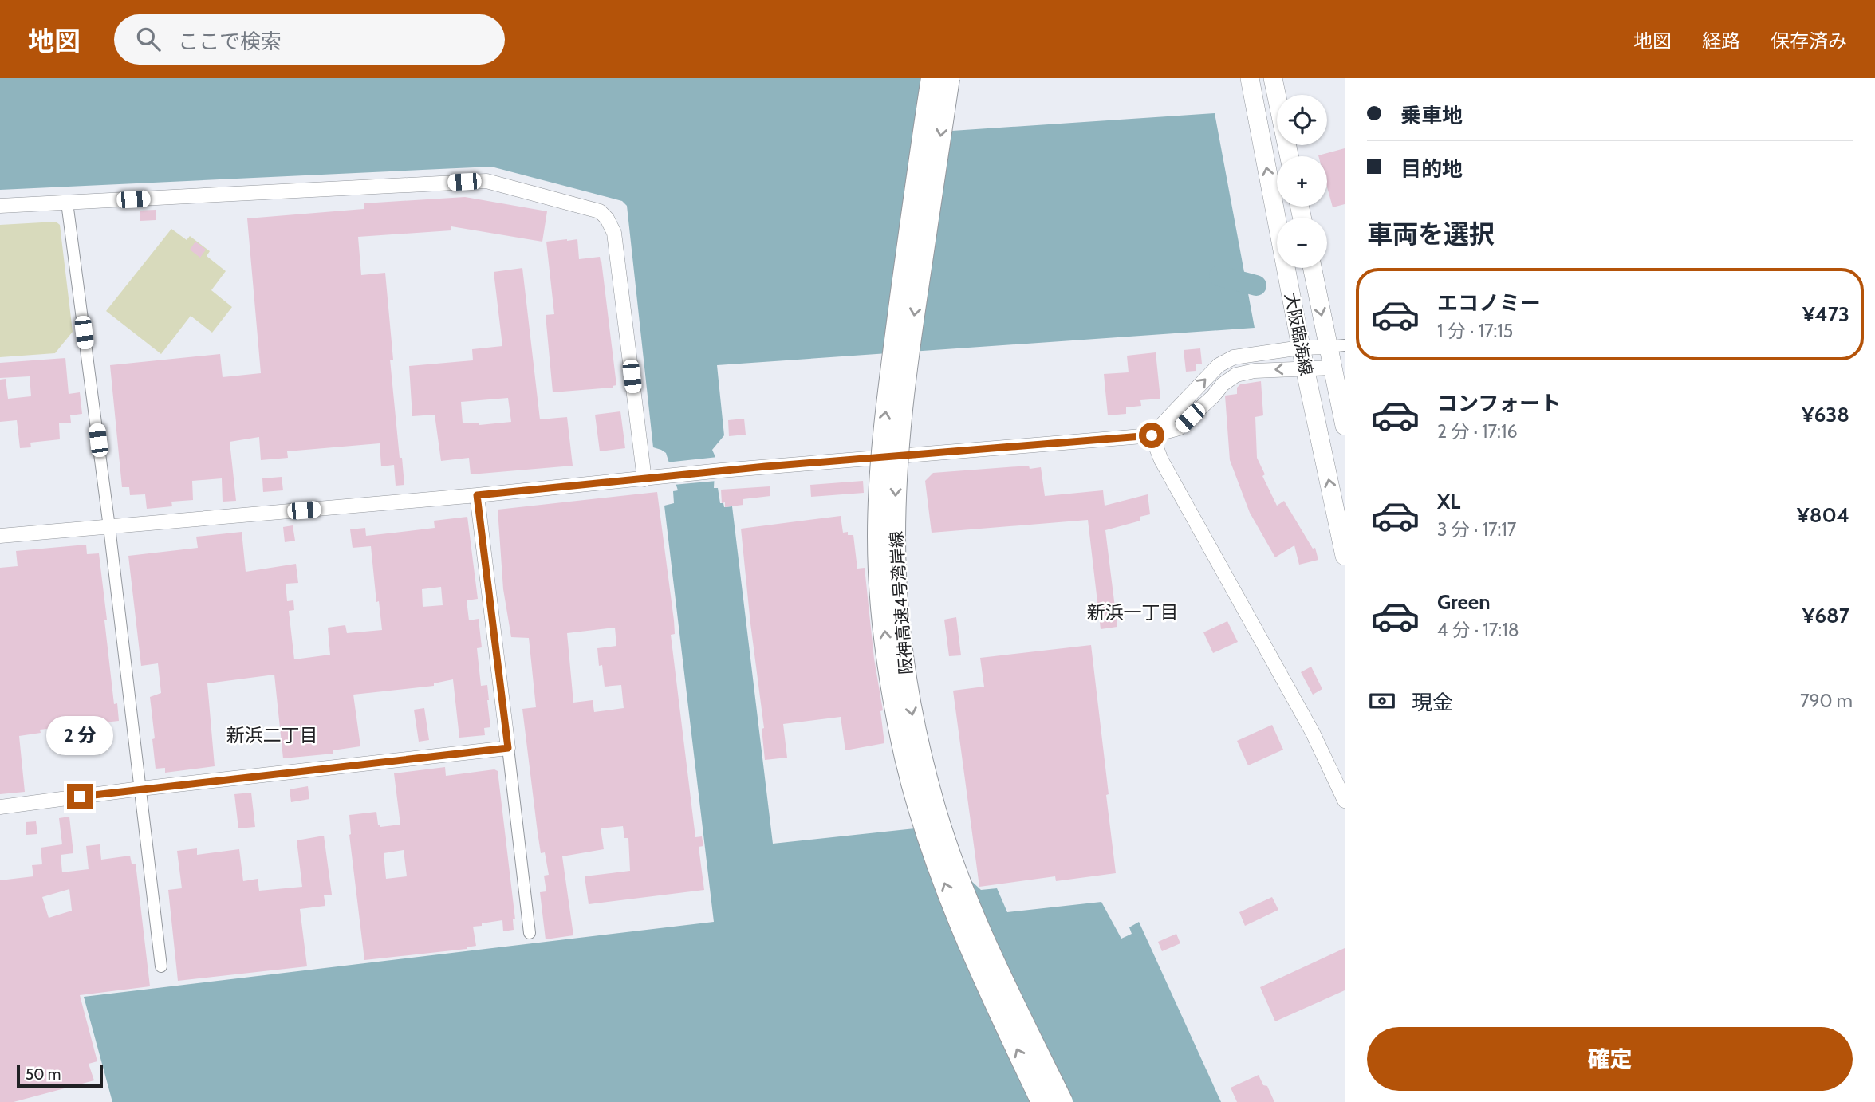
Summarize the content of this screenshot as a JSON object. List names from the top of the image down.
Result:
{
  "streets": {
    "highway": ["阪神高速4号湾岸線"],
    "main road": ["大阪臨海線"]
  },
  "districts": ["新浜一丁目", "新浜二丁目"],
  "scale_bar": "50 m",
  "page": {
    "header": "地図",
    "search": "ここで検索",
    "nav": ["地図", "経路", "保存済み"],
    "banner": ["乗車地", "目的地"],
    "map_buttons": ["+", "−"],
    "heading": "車両を選択",
    "list": [
      {
        "name": "エコノミー",
        "note": "1 分 · 17:15",
        "value": "¥473"
      },
      {
        "name": "コンフォート",
        "note": "2 分 · 17:16",
        "value": "¥638"
      },
      {
        "name": "XL",
        "note": "3 分 · 17:17",
        "value": "¥804"
      },
      {
        "name": "Green",
        "note": "4 分 · 17:18",
        "value": "¥687"
      }
    ],
    "pay": ["現金", "790 m"],
    "bubble": "2 分",
    "buttons": "確定",
    "scale": "50 m"
  }
}
